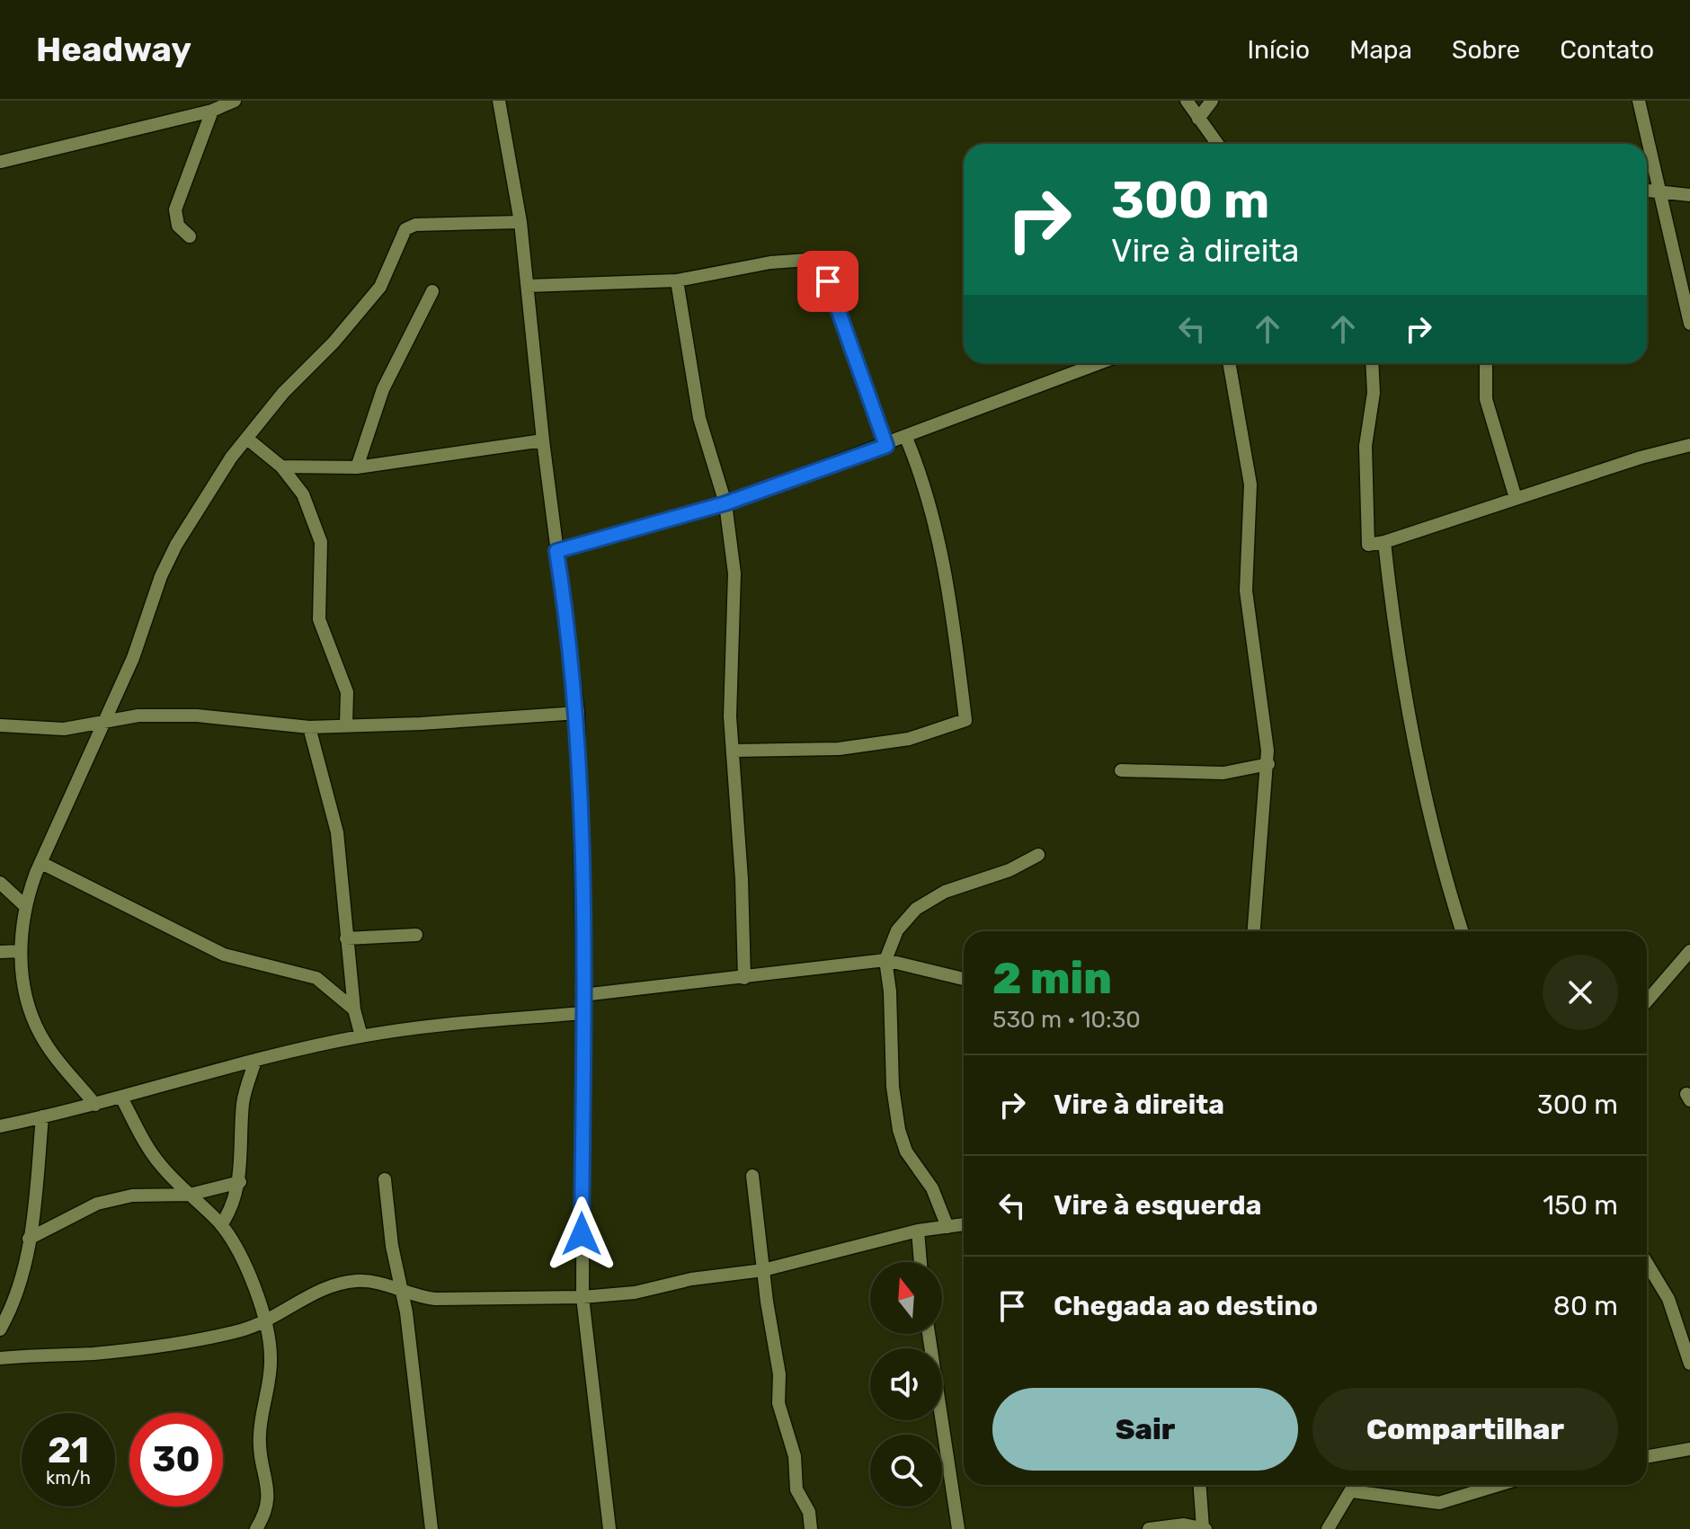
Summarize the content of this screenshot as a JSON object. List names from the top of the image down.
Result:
{
  "north": "top",
  "page": {
    "header": "Headway",
    "nav": [
      "Início",
      "Mapa",
      "Sobre",
      "Contato"
    ],
    "turn": ["300 m", "Vire à direita"],
    "heading": ["2 min", "530 m · 10:30"],
    "list": [
      {
        "name": "Vire à direita",
        "value": "300 m"
      },
      {
        "name": "Vire à esquerda",
        "value": "150 m"
      },
      {
        "name": "Chegada ao destino",
        "value": "80 m"
      }
    ],
    "buttons": ["Sair", "Compartilhar"],
    "speed": "21 km/h",
    "limit": "30"
  }
}
